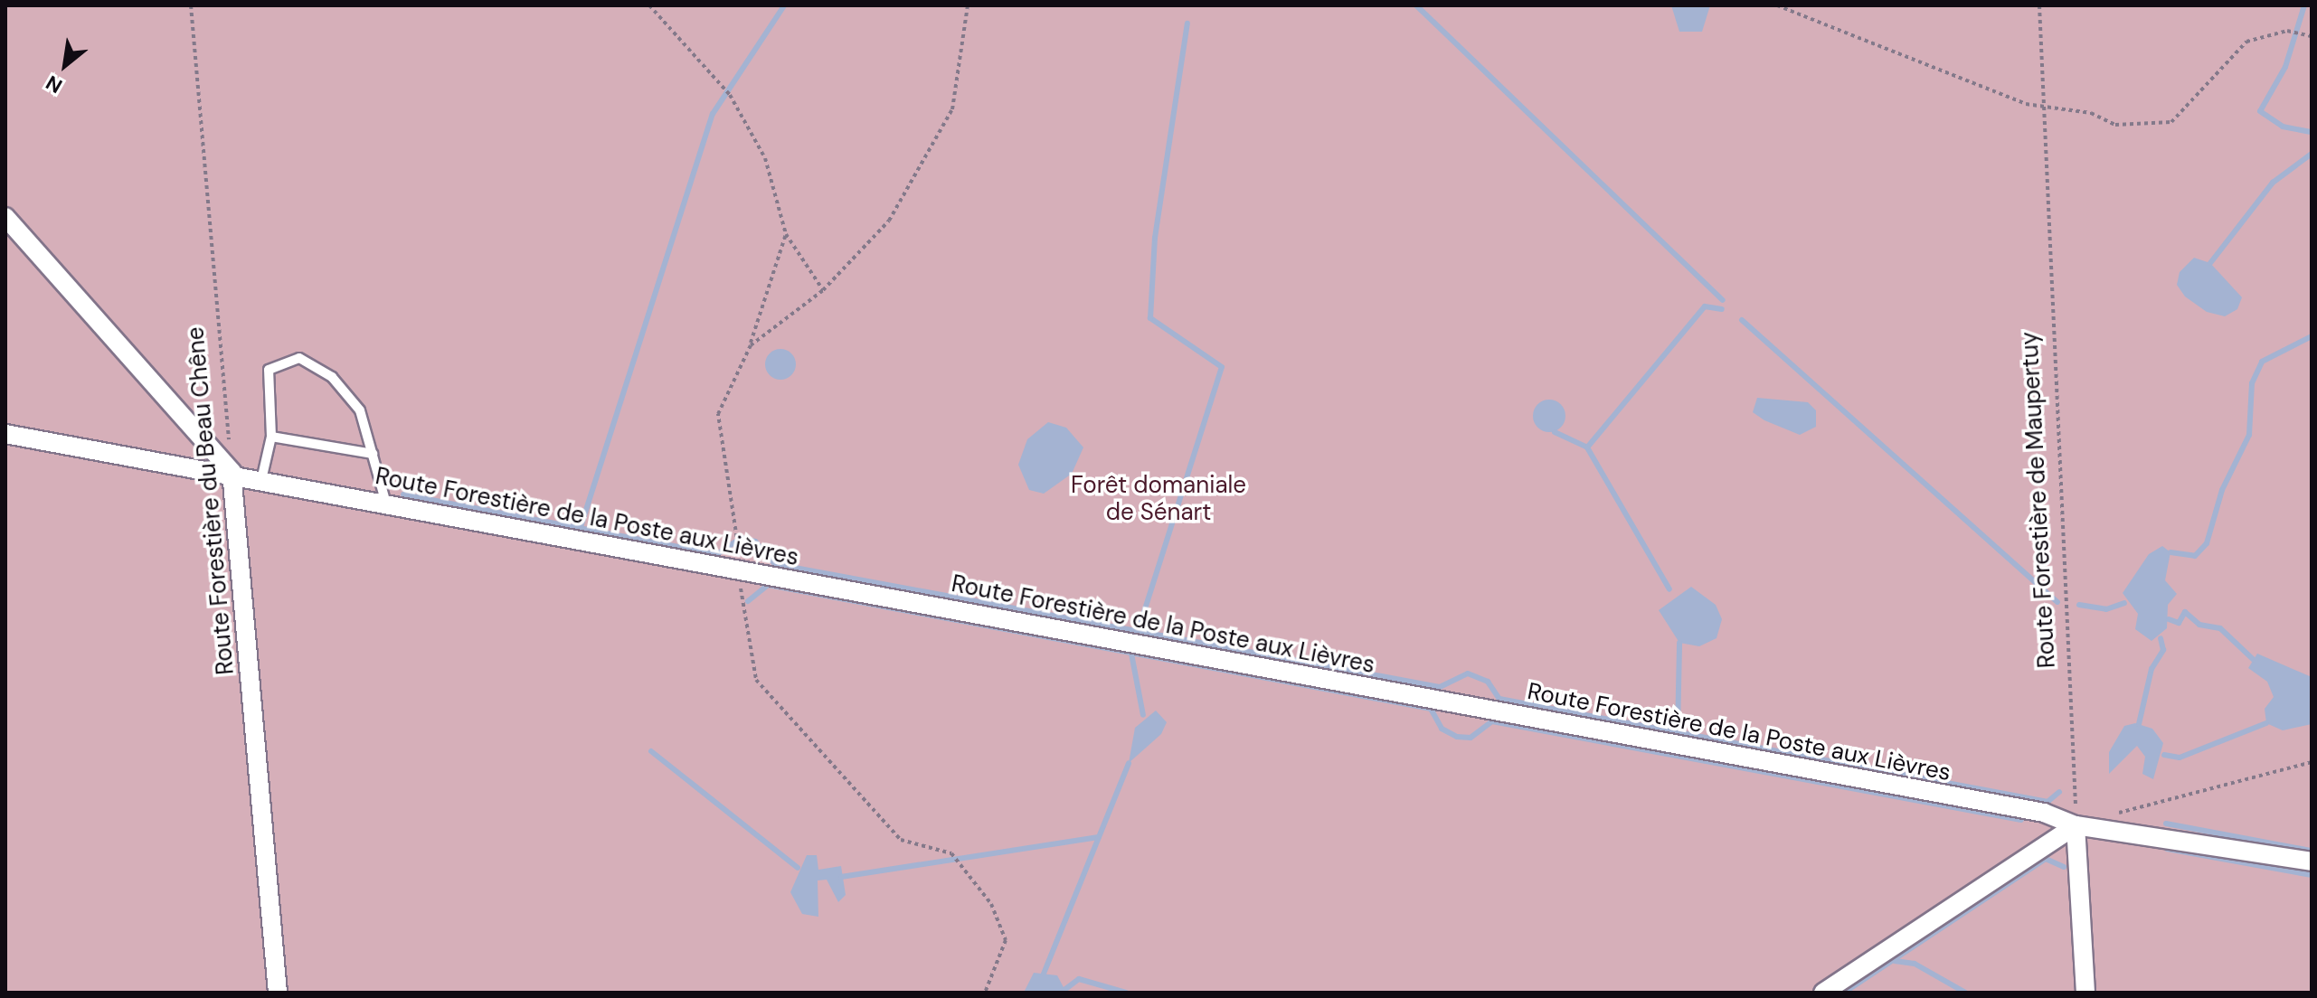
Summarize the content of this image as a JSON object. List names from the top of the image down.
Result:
{
  "streets": {
    "street": ["Route Forestière du Beau Chêne", "Route Forestière de la Poste aux Lièvres"],
    "path": ["Route Forestière de Maupertuy"]
  },
  "crossings": [
    ["Route Forestière de Maupertuy", "Route Forestière de la Poste aux Lièvres"],
    ["Route Forestière du Beau Chêne", "Route Forestière de la Poste aux Lièvres"]
  ],
  "parks": ["Forêt domaniale de Sénart"],
  "north": "bottom left"
}
